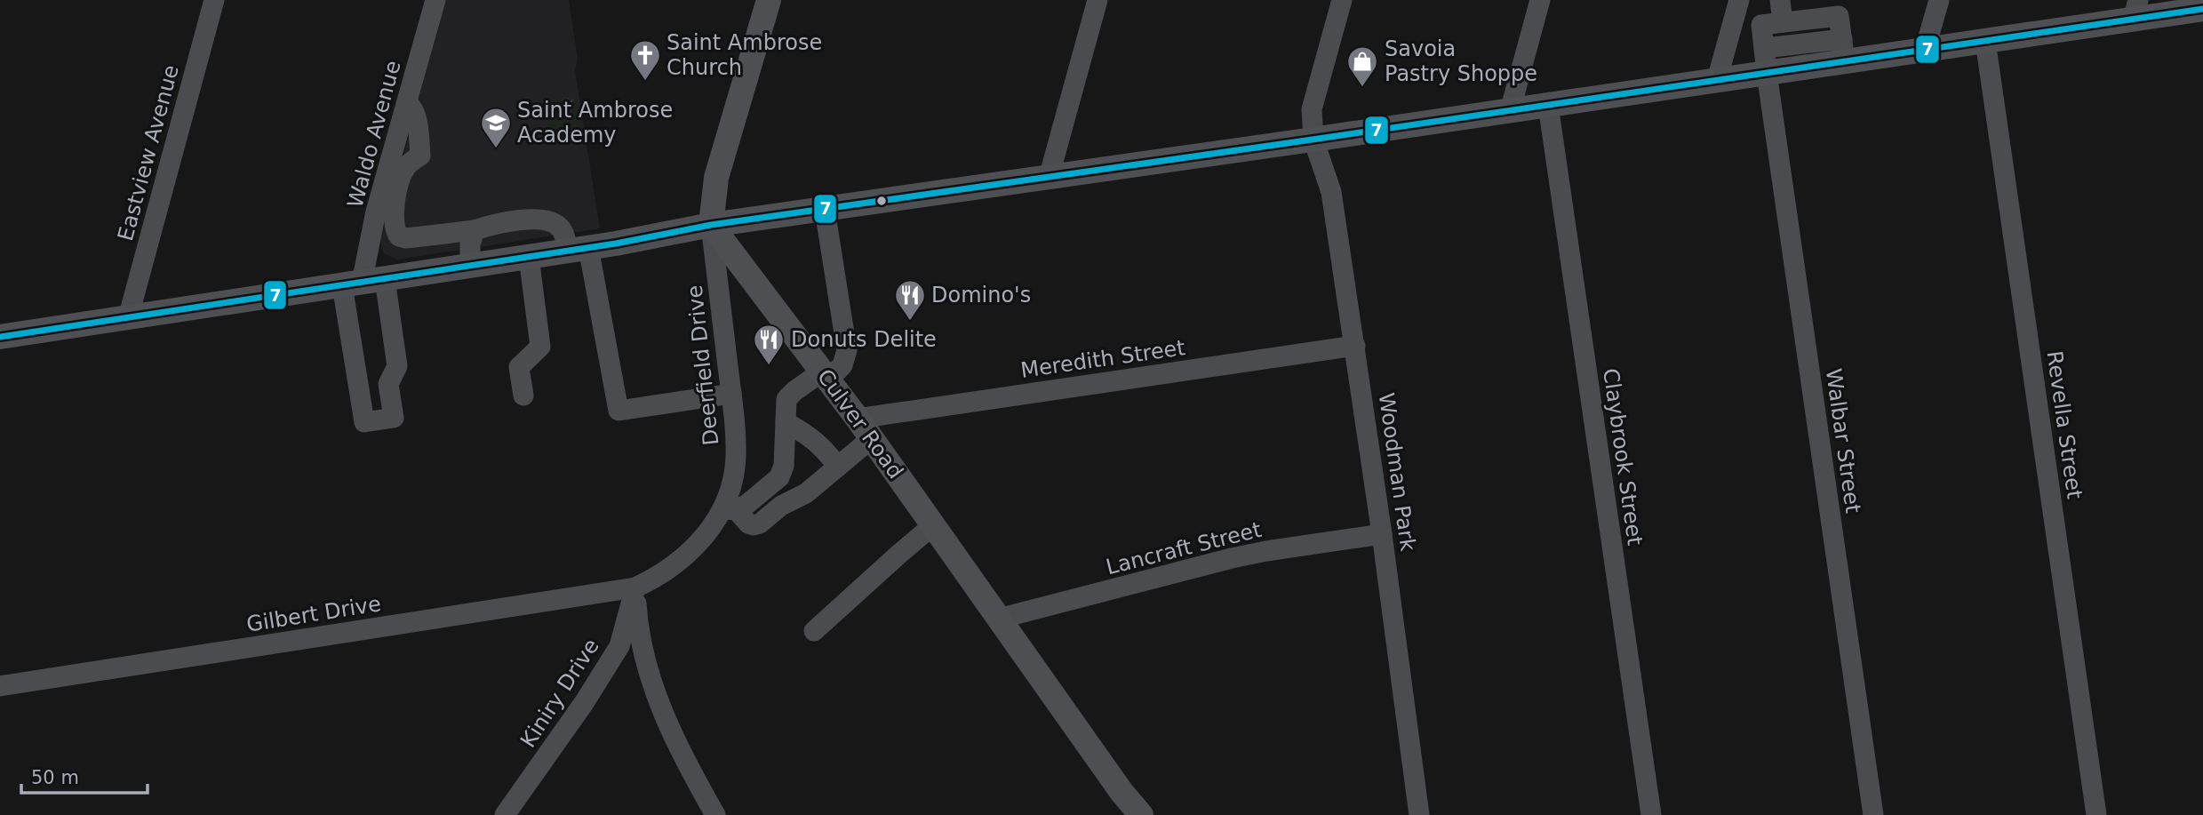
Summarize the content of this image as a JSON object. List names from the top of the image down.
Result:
{
  "streets": {
    "main road": ["Culver Road"],
    "street": [
      "Waldo Avenue",
      "Eastview Avenue",
      "Meredith Street",
      "Deerfield Drive",
      "Revella Street",
      "Walbar Street",
      "Claybrook Street",
      "Woodman Park",
      "Lancraft Street",
      "Gilbert Drive",
      "Kiniry Drive"
    ]
  },
  "crossings": [
    ["Meredith Street", "Culver Road"],
    ["Meredith Street", "Woodman Park"],
    ["Deerfield Drive", "Culver Road"],
    ["Deerfield Drive", "Gilbert Drive"],
    ["Deerfield Drive", "Kiniry Drive"],
    ["Culver Road", "Lancraft Street"],
    ["Woodman Park", "Lancraft Street"],
    ["Gilbert Drive", "Kiniry Drive"]
  ],
  "places": {
    "church": ["Saint Ambrose Church"],
    "shop": ["Savoia Pastry Shoppe"],
    "school or university": ["Saint Ambrose Academy"],
    "restaurant": ["Domino's", "Donuts Delite"]
  },
  "lines": ["transit line 7"],
  "scale_bar": "50 m"
}
